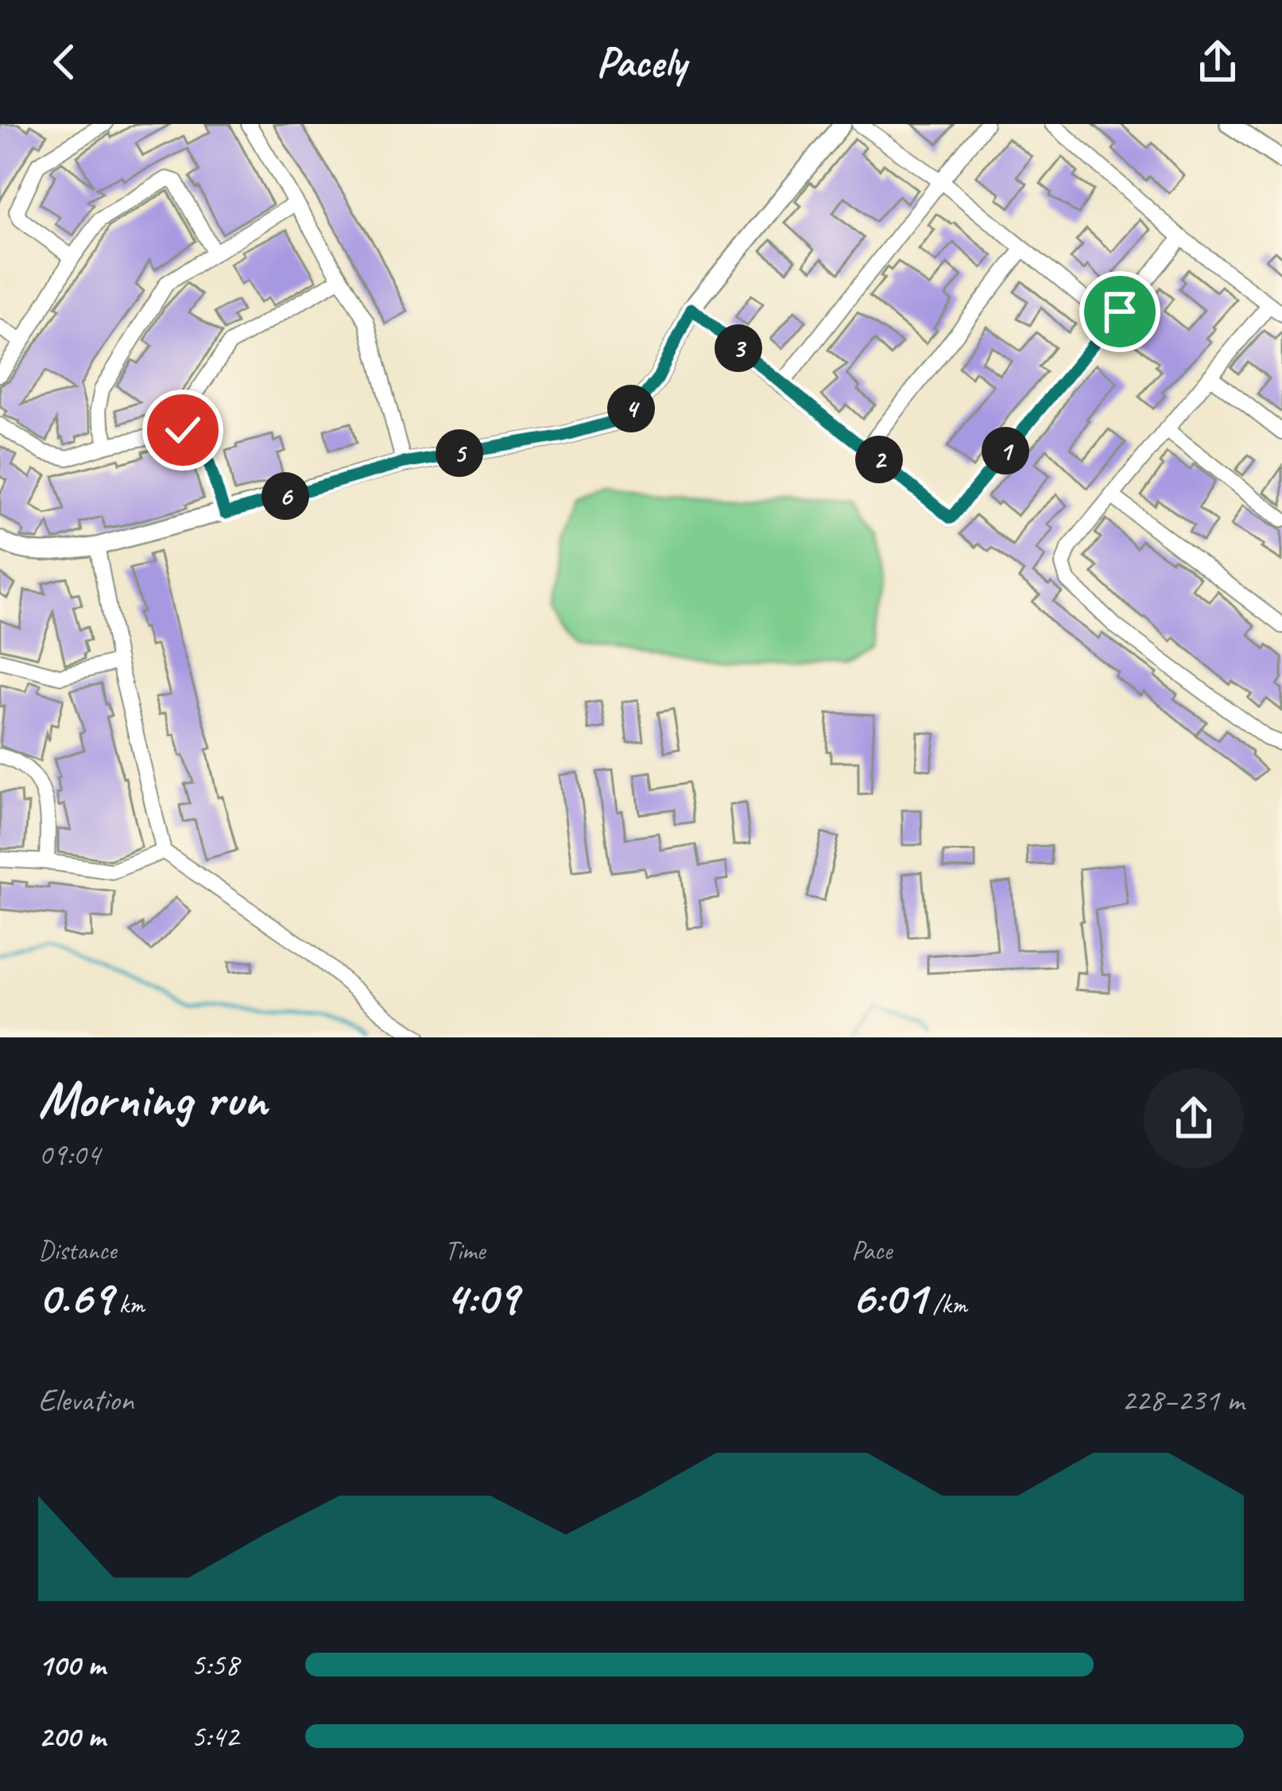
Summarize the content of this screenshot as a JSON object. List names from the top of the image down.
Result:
{
  "page": {
    "header": "Pacely",
    "pins": [
      "3",
      "4",
      "1",
      "5",
      "2",
      "6"
    ],
    "heading": ["Morning run", "09:04"],
    "stats": [
      ["Distance", "0.69 km"],
      ["Time", "4:09"],
      ["Pace", "6:01 /km"]
    ],
    "chart": ["Elevation", "228–231 m"],
    "list": [
      {
        "name": "100 m",
        "note": "5:58"
      },
      {
        "name": "200 m",
        "note": "5:42"
      }
    ]
  }
}
